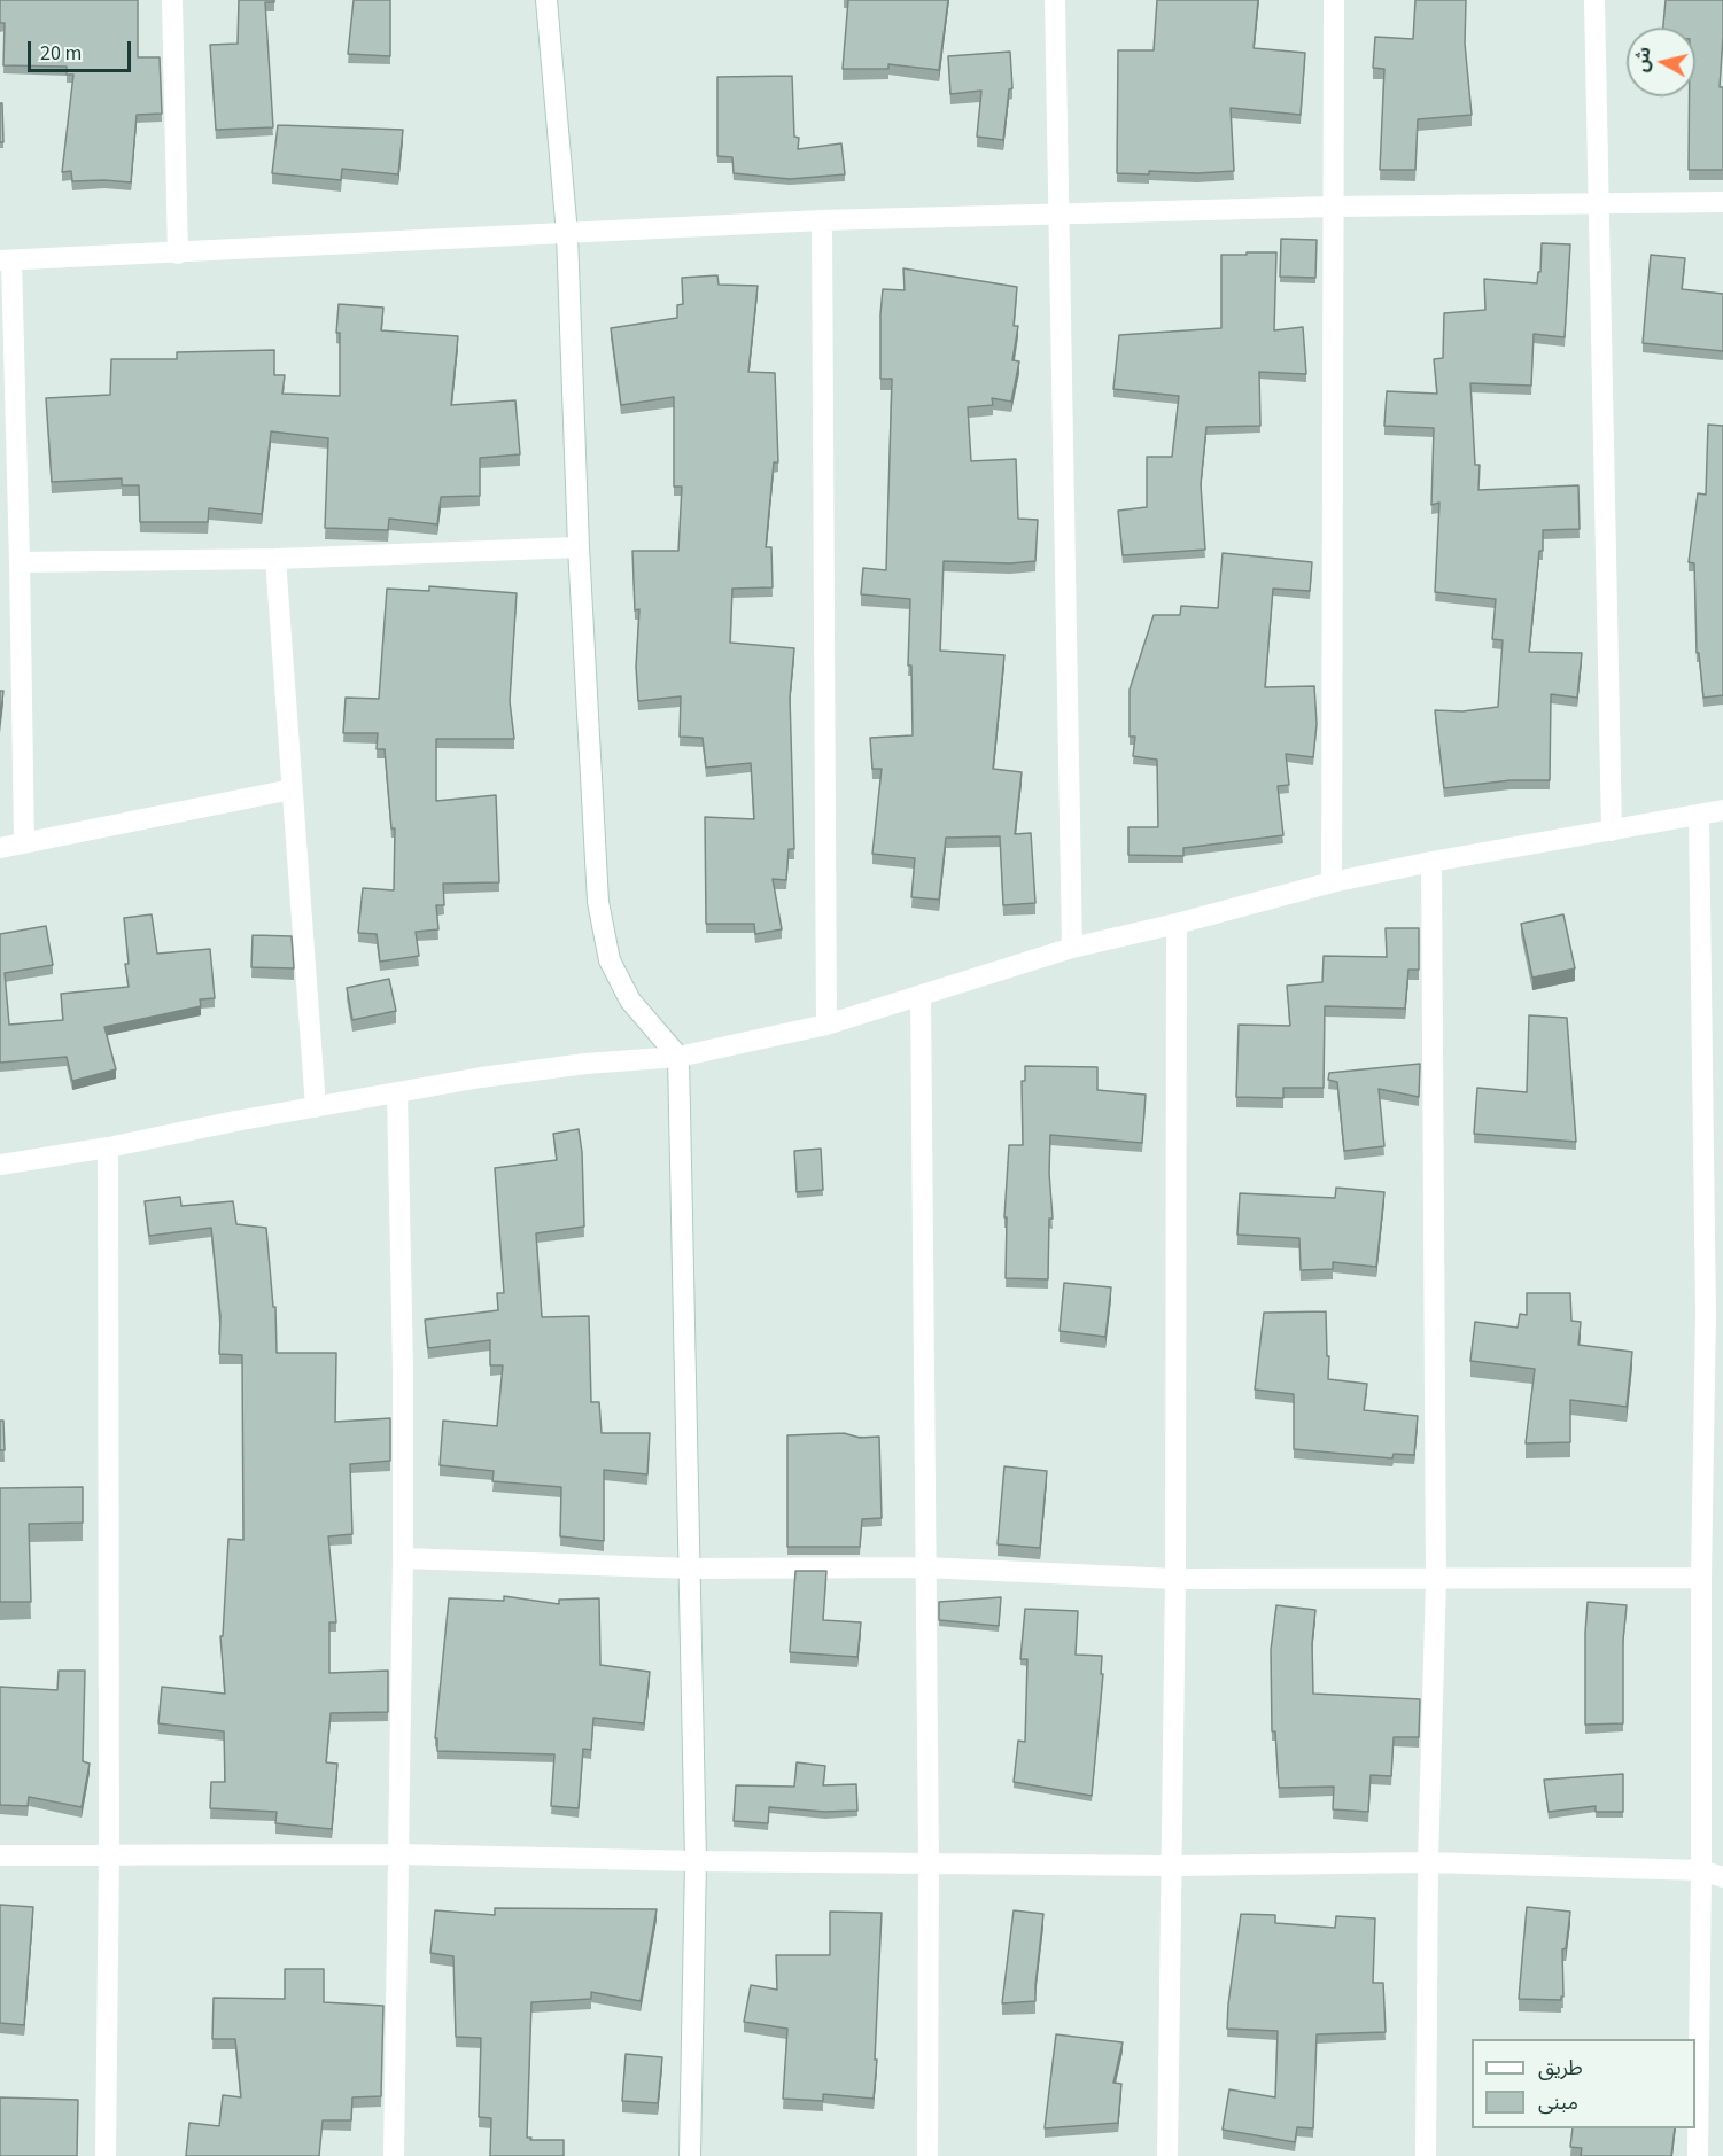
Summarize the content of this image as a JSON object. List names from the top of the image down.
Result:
{
  "legend": ["طريق", "مبنى"],
  "scale_bar": "20 m",
  "north": "left"
}
